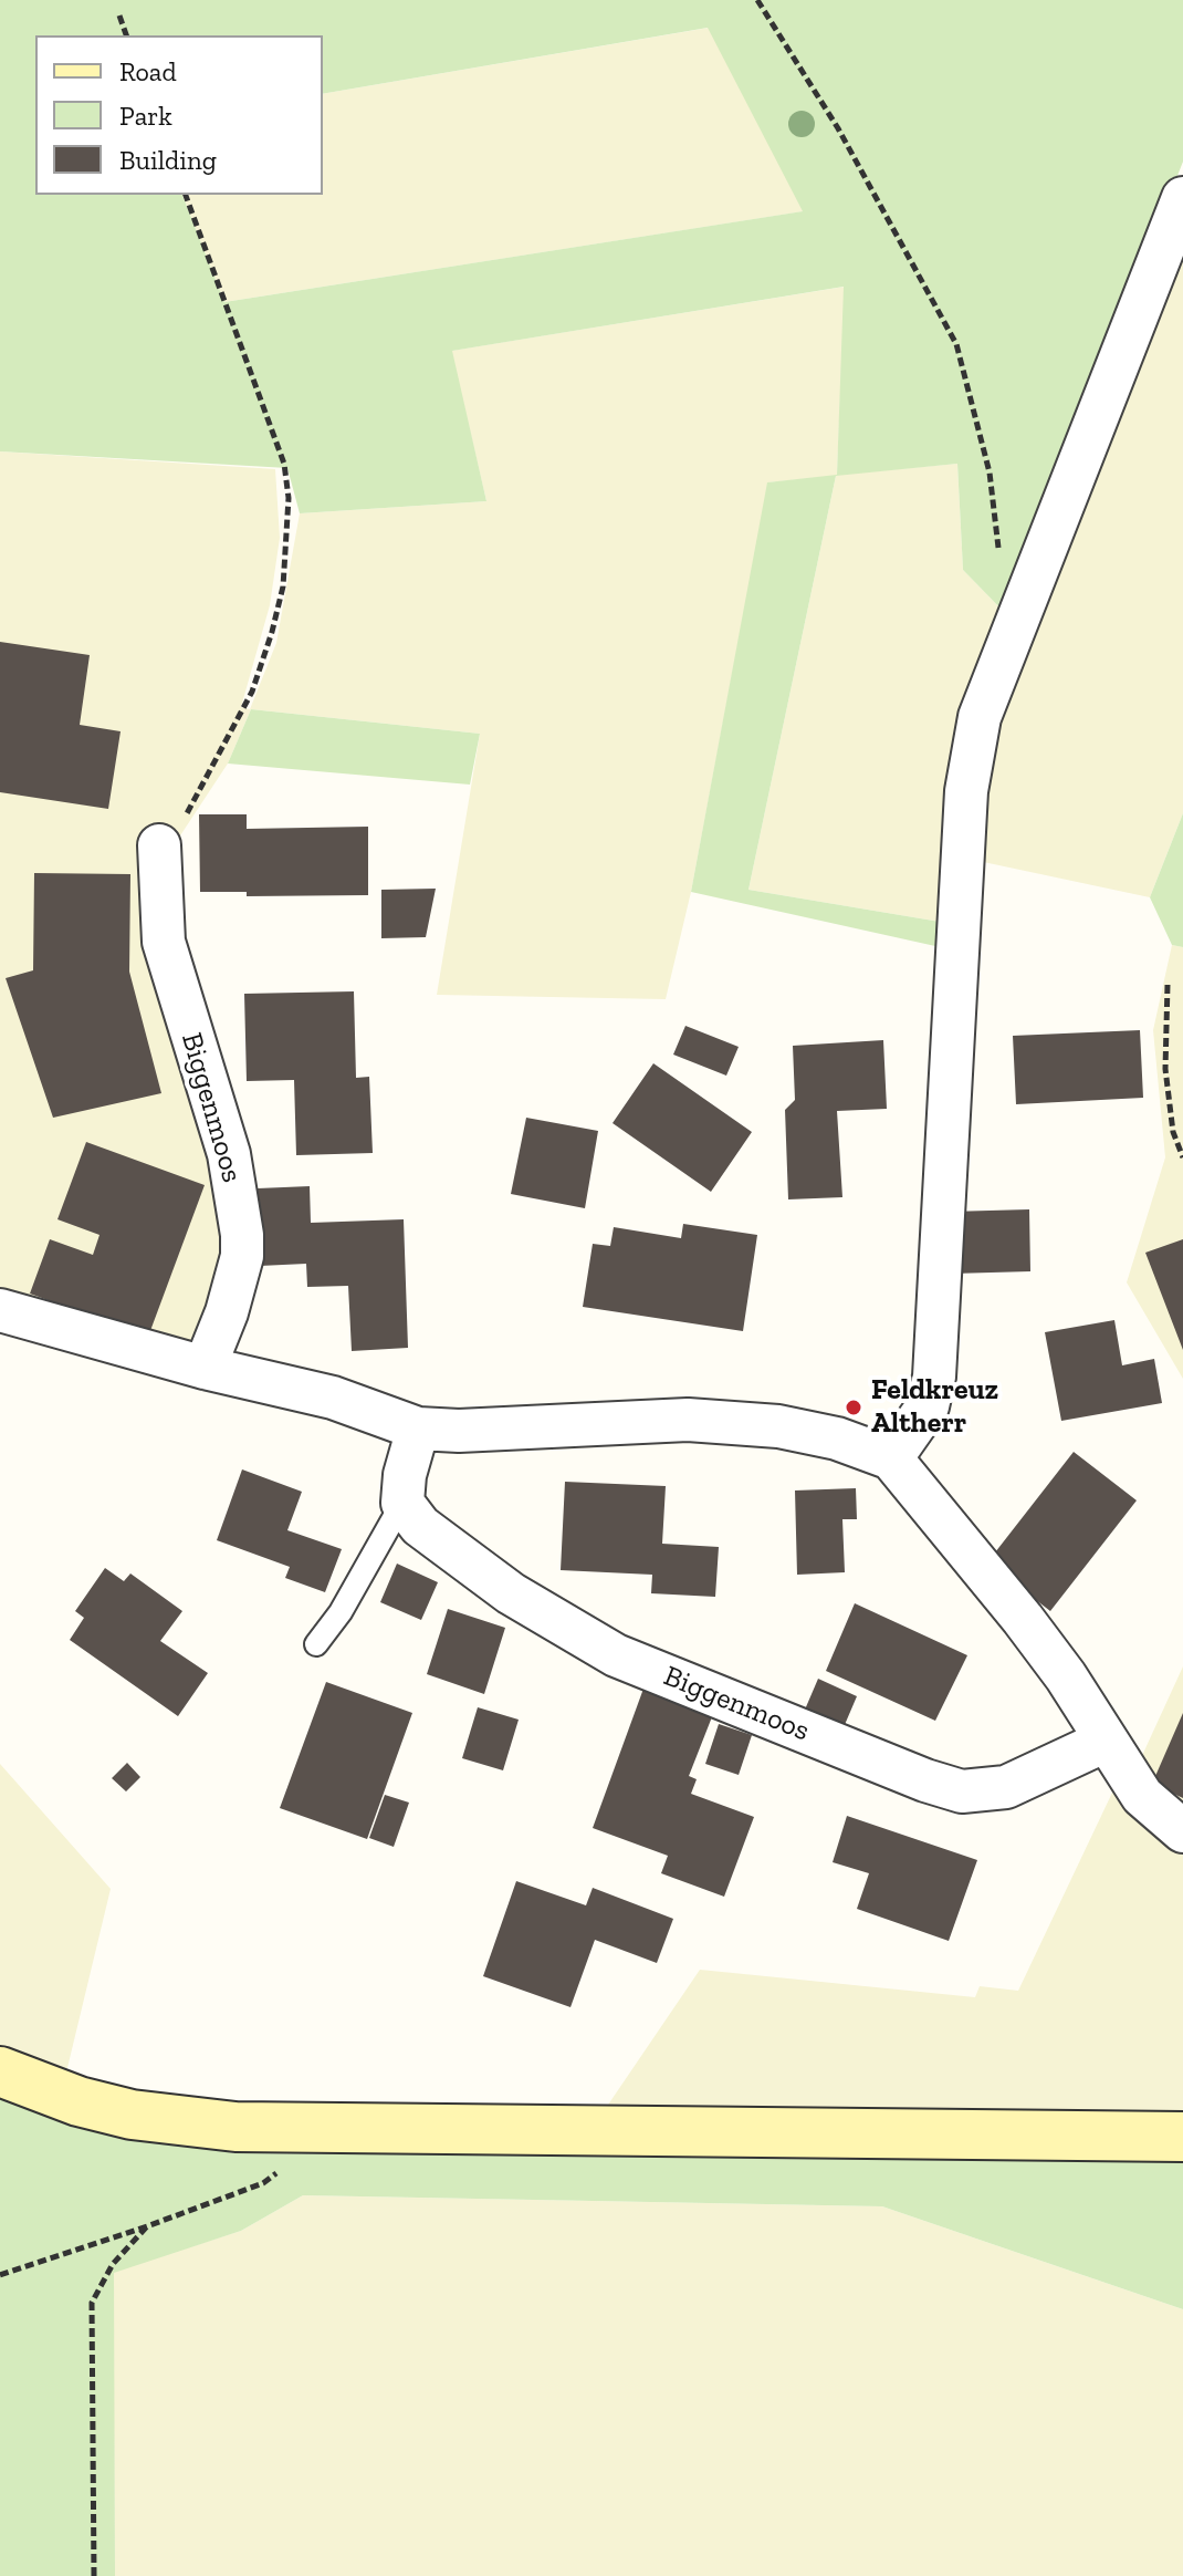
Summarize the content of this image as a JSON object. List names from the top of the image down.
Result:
{
  "streets": {
    "street": ["Biggenmoos"]
  },
  "places": ["Feldkreuz Altherr"],
  "legend": ["Road", "Park", "Building"]
}
